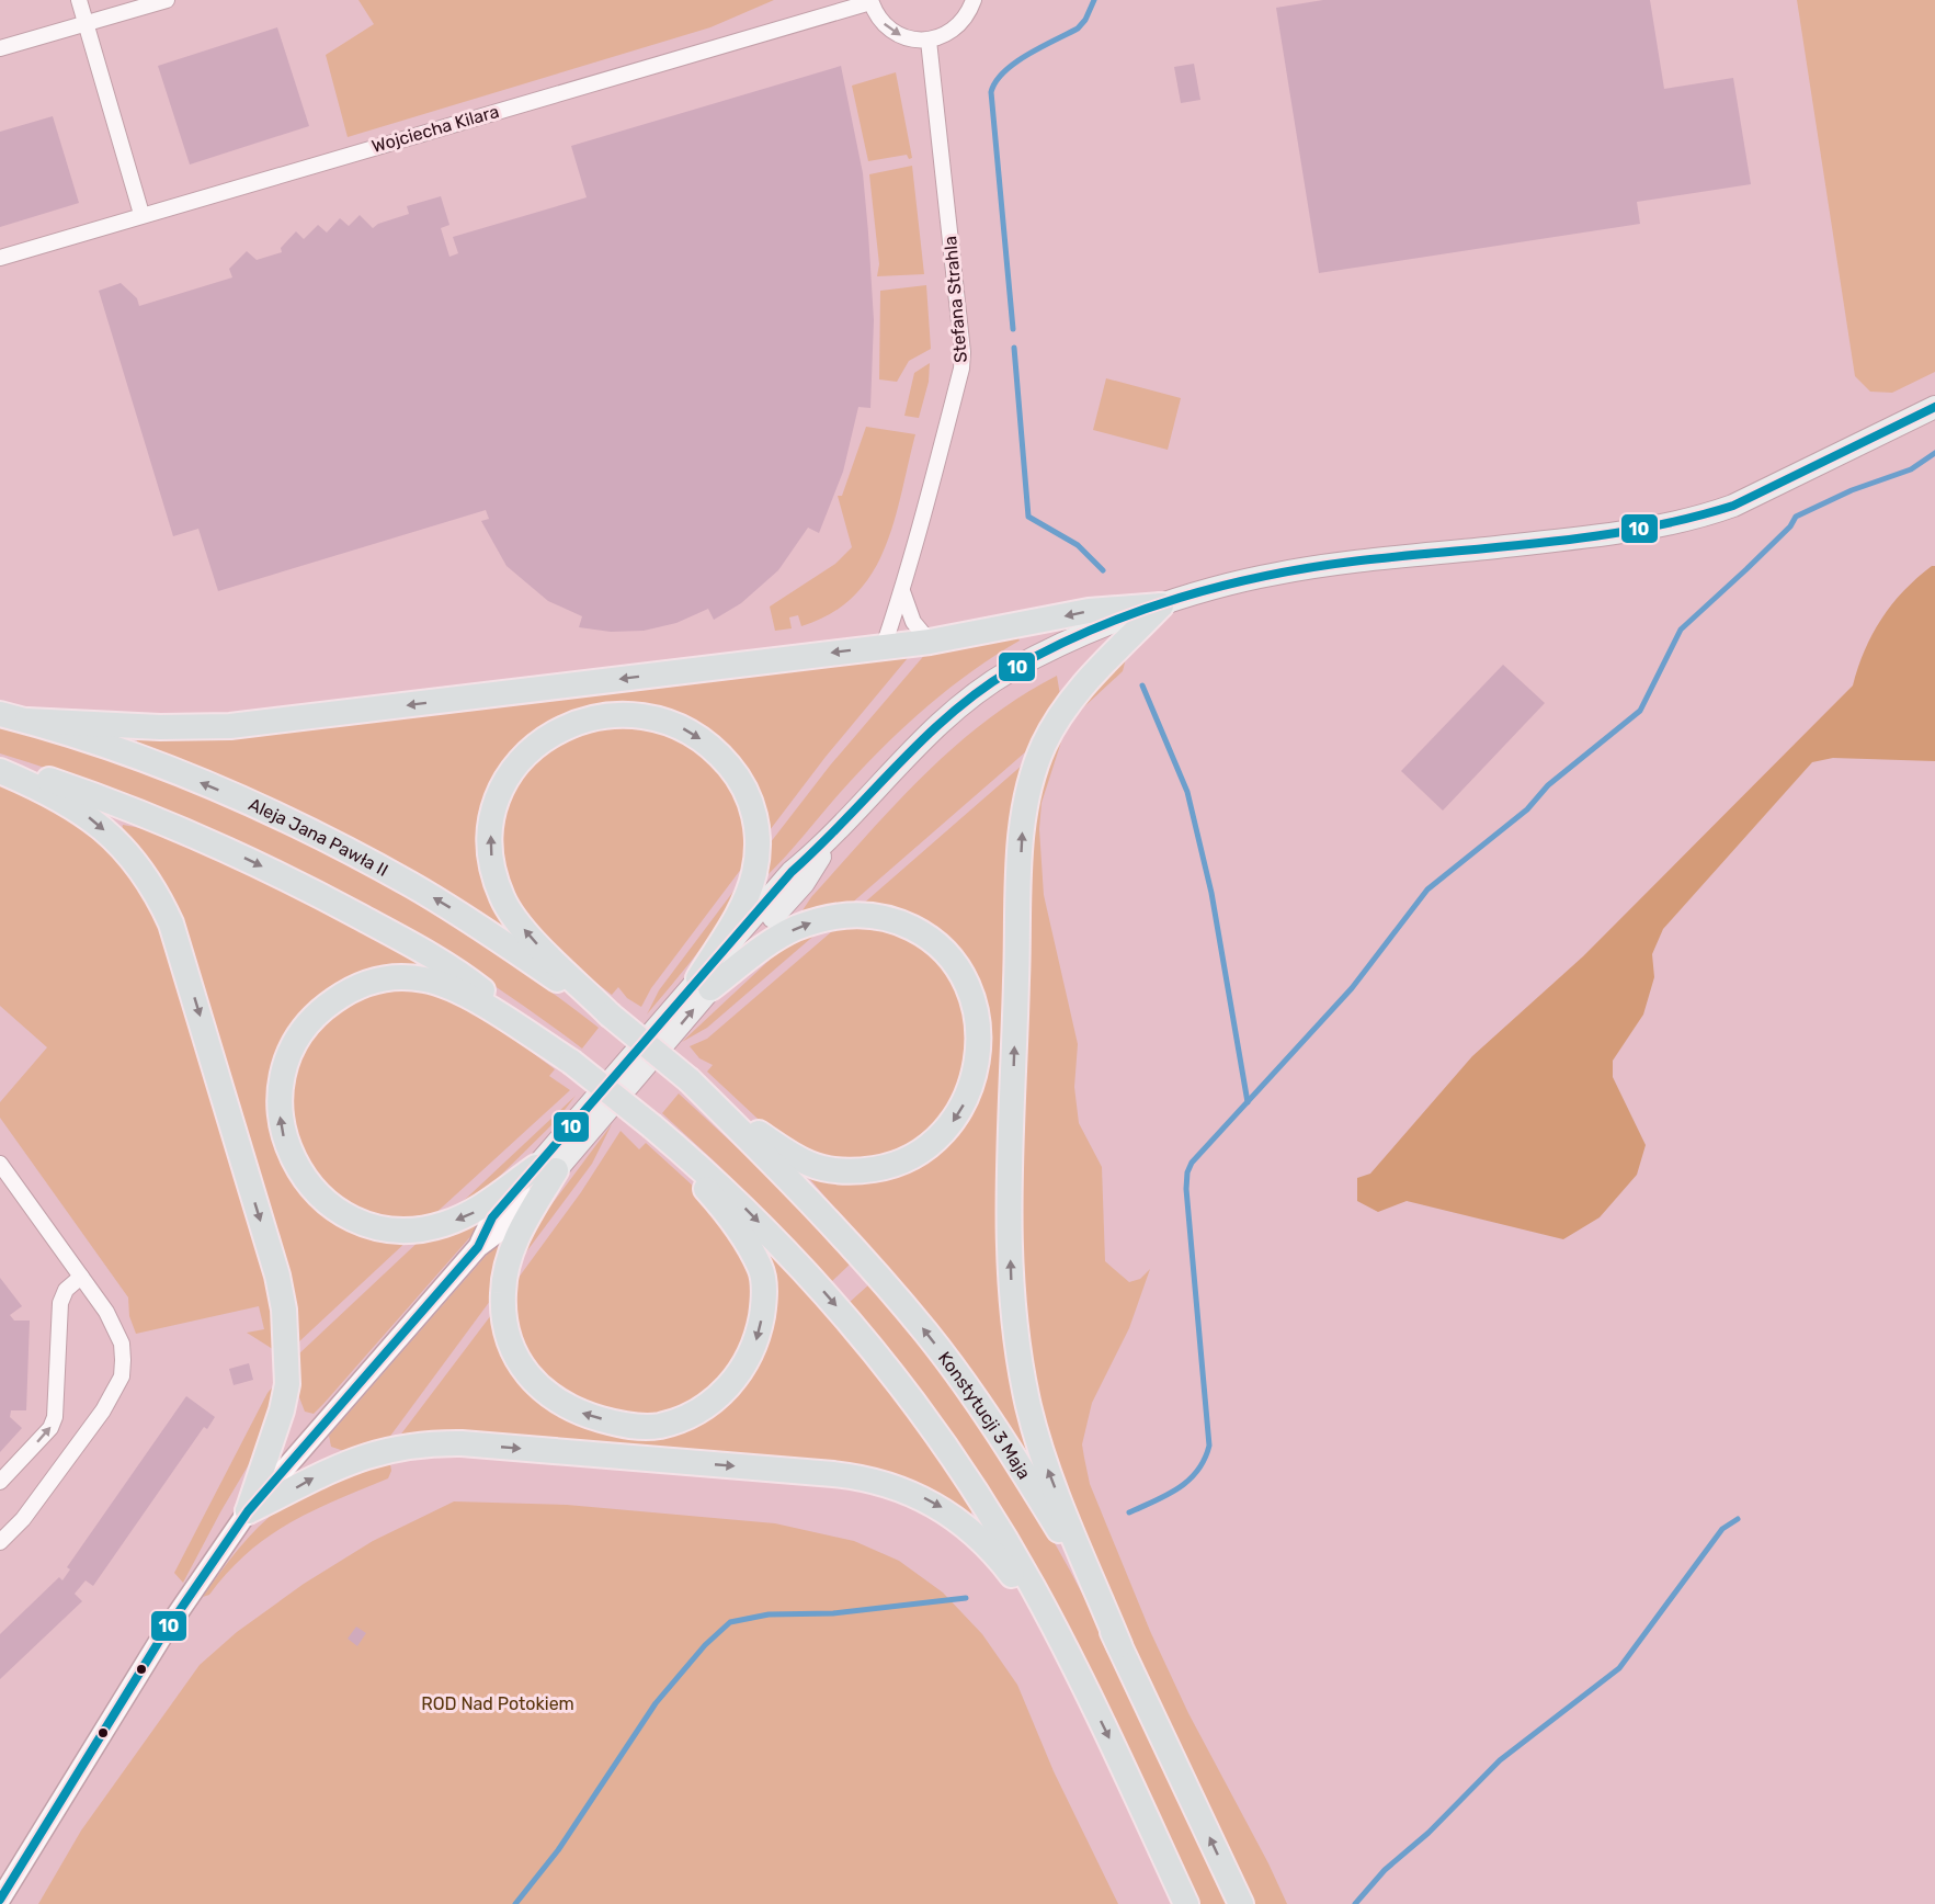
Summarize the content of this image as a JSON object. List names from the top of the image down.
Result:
{
  "streets": {
    "main road": ["Aleja Jana Pawła II", "Konstytucji 3 Maja"],
    "street": ["Wojciecha Kilara", "Stefana Strahla"]
  },
  "crossings": [
    ["Aleja Jana Pawła II", "Konstytucji 3 Maja"]
  ],
  "parks": ["ROD Nad Potokiem"],
  "lines": ["transit line 10"]
}
